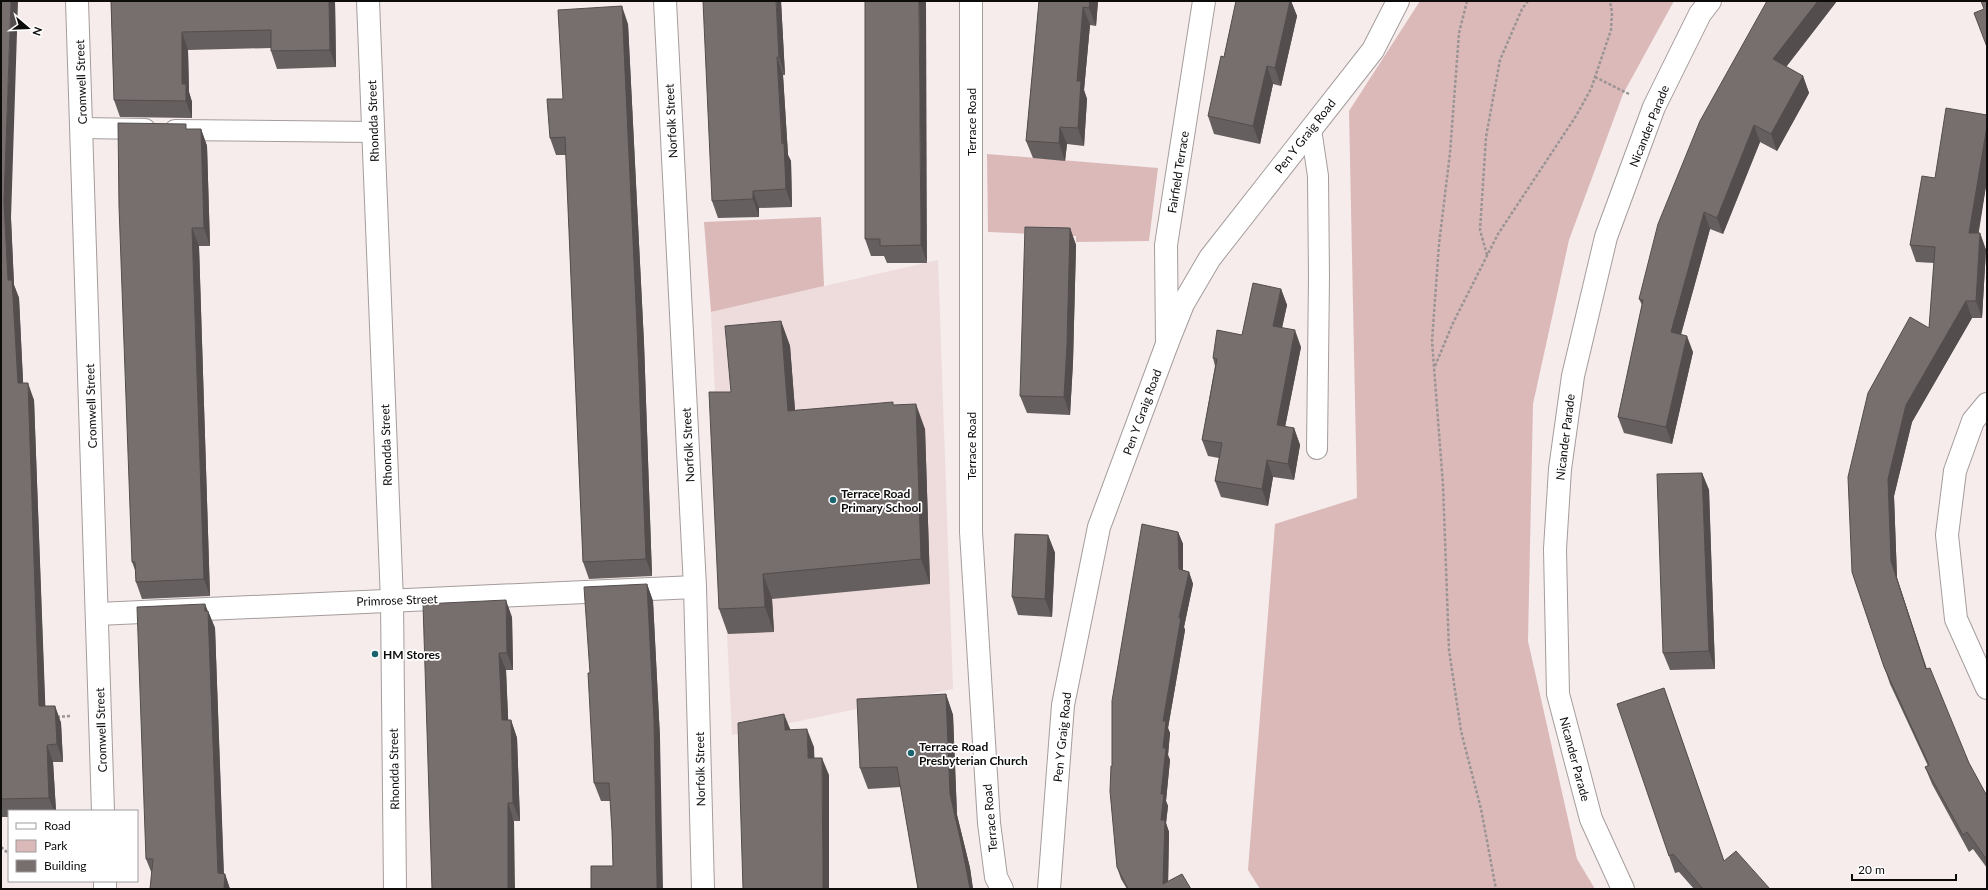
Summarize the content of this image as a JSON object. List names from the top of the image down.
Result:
{
  "streets": {
    "street": [
      "Cromwell Street",
      "Rhondda Street",
      "Norfolk Street",
      "Terrace Road",
      "Nicander Parade",
      "Pen Y Graig Road",
      "Fairfield Terrace",
      "Primrose Street"
    ]
  },
  "crossings": [
    ["Cromwell Street", "Primrose Street"],
    ["Rhondda Street", "Primrose Street"],
    ["Norfolk Street", "Primrose Street"],
    ["Pen Y Graig Road", "Fairfield Terrace"]
  ],
  "places": ["Terrace Road Primary School", "HM Stores", "Terrace Road Presbyterian Church"],
  "legend": ["Road", "Park", "Building"],
  "scale_bar": "20 m",
  "north": "right"
}
